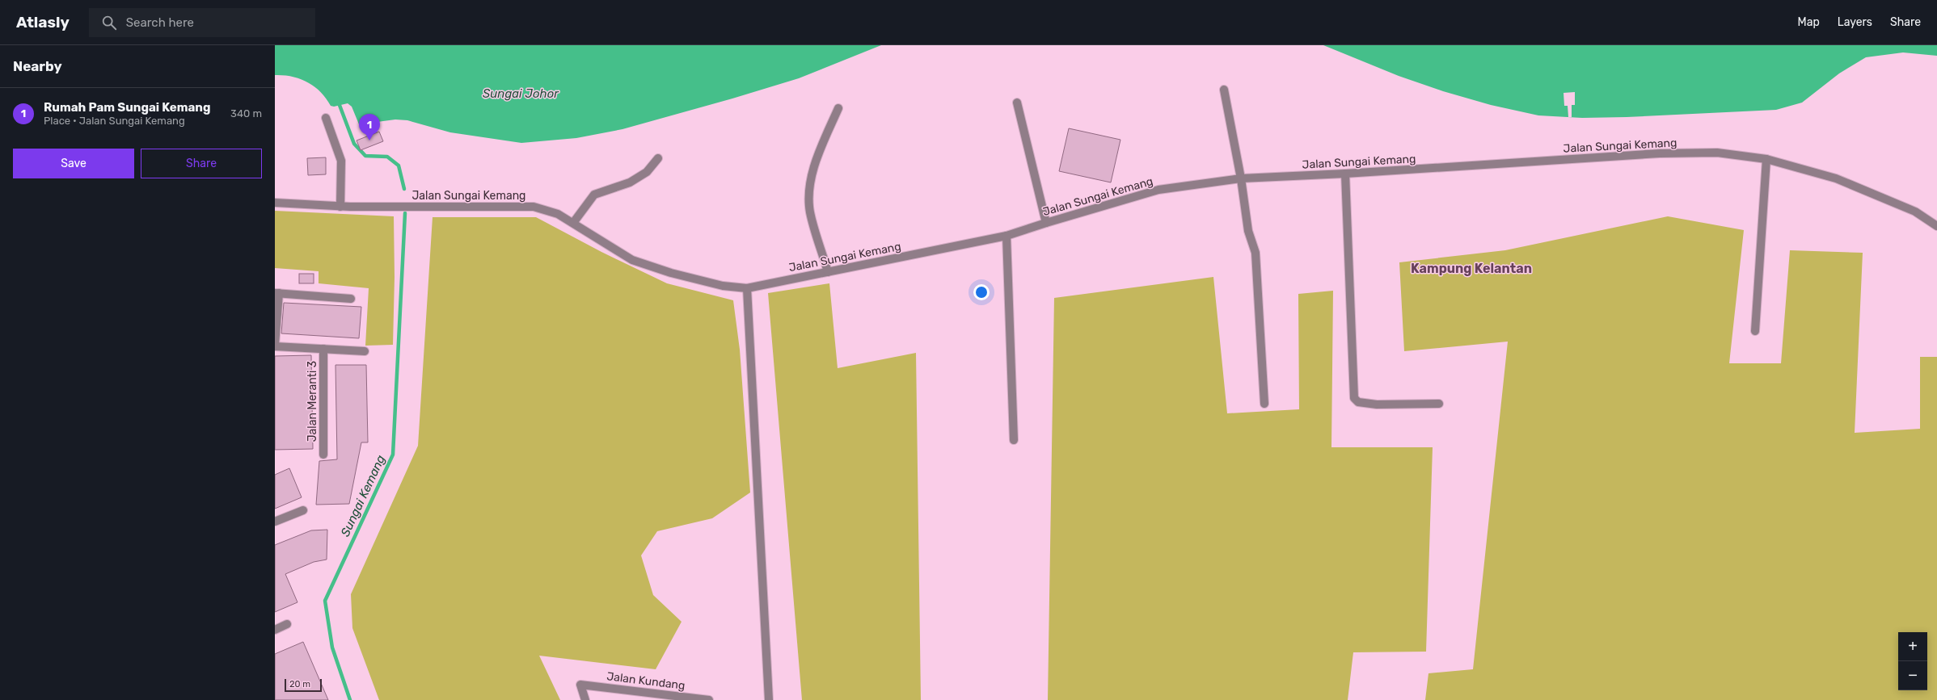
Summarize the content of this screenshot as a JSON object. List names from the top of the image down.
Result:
{
  "streets": {
    "street": ["Jalan Sungai Kemang", "Jalan Meranti 3", "Jalan Kundang"]
  },
  "districts": ["Kampung Kelantan"],
  "water": ["Sungai Johor", "Sungai Kemang"],
  "scale_bar": "20 m",
  "page": {
    "header": "Atlasly",
    "search": "Search here",
    "nav": ["Map", "Layers", "Share"],
    "heading": "Nearby",
    "list": [
      {
        "mark": "1",
        "name": "Rumah Pam Sungai Kemang",
        "note": "Place · Jalan Sungai Kemang",
        "value": "340 m"
      }
    ],
    "pins": "1",
    "buttons": ["Save", "Share"],
    "map_buttons": ["+", "−"],
    "scale": "20 m"
  }
}
